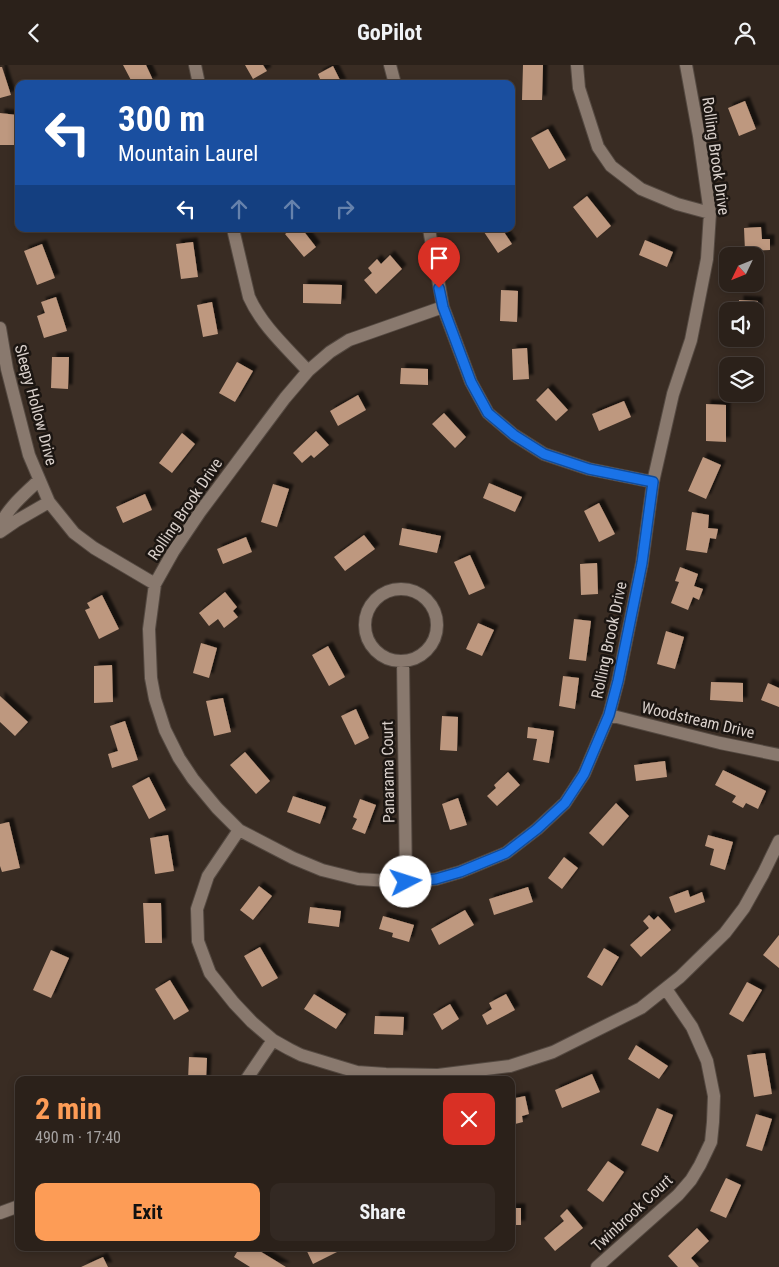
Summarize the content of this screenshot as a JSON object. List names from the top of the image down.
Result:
{
  "streets": {
    "street": [
      "Rolling Brook Drive",
      "Sleepy Hollow Drive",
      "Woodstream Drive",
      "Panarama Court",
      "Twinbrook Court"
    ]
  },
  "crossings": [
    ["Rolling Brook Drive", "Sleepy Hollow Drive"],
    ["Rolling Brook Drive", "Woodstream Drive"],
    ["Rolling Brook Drive", "Panarama Court"]
  ],
  "north": "bottom left",
  "page": {
    "header": "GoPilot",
    "turn": ["300 m", "Mountain Laurel"],
    "heading": ["2 min", "490 m · 17:40"],
    "buttons": ["Exit", "Share"]
  }
}
